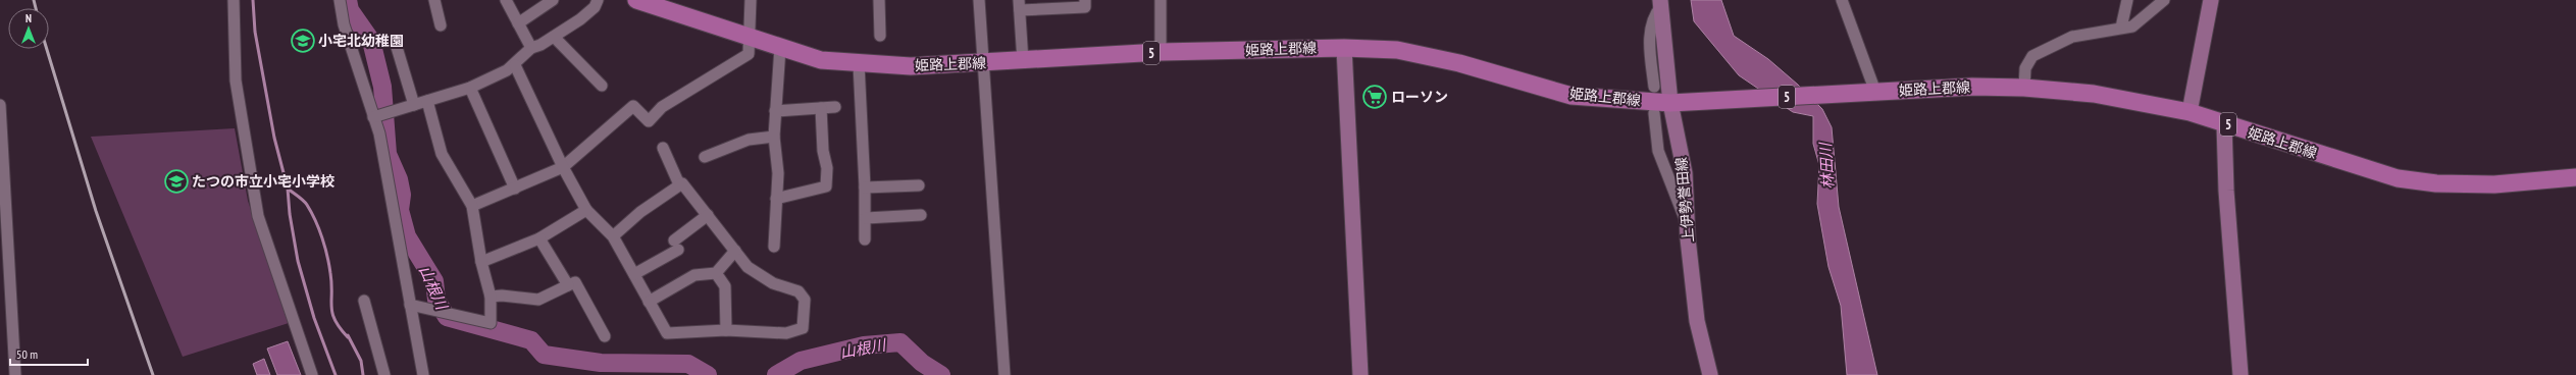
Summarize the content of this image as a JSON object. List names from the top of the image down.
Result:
{
  "streets": {
    "main road": ["姫路上郡線", "5"],
    "street": ["上伊勢誉田線"]
  },
  "crossings": [
    ["姫路上郡線", "上伊勢誉田線"]
  ],
  "water": ["林田川", "山根川"],
  "places": {
    "school or university": ["小宅北幼稚園", "たつの市立小宅小学校"],
    "supermarket": ["ローソン"]
  },
  "scale_bar": "50 m",
  "north": "top"
}
